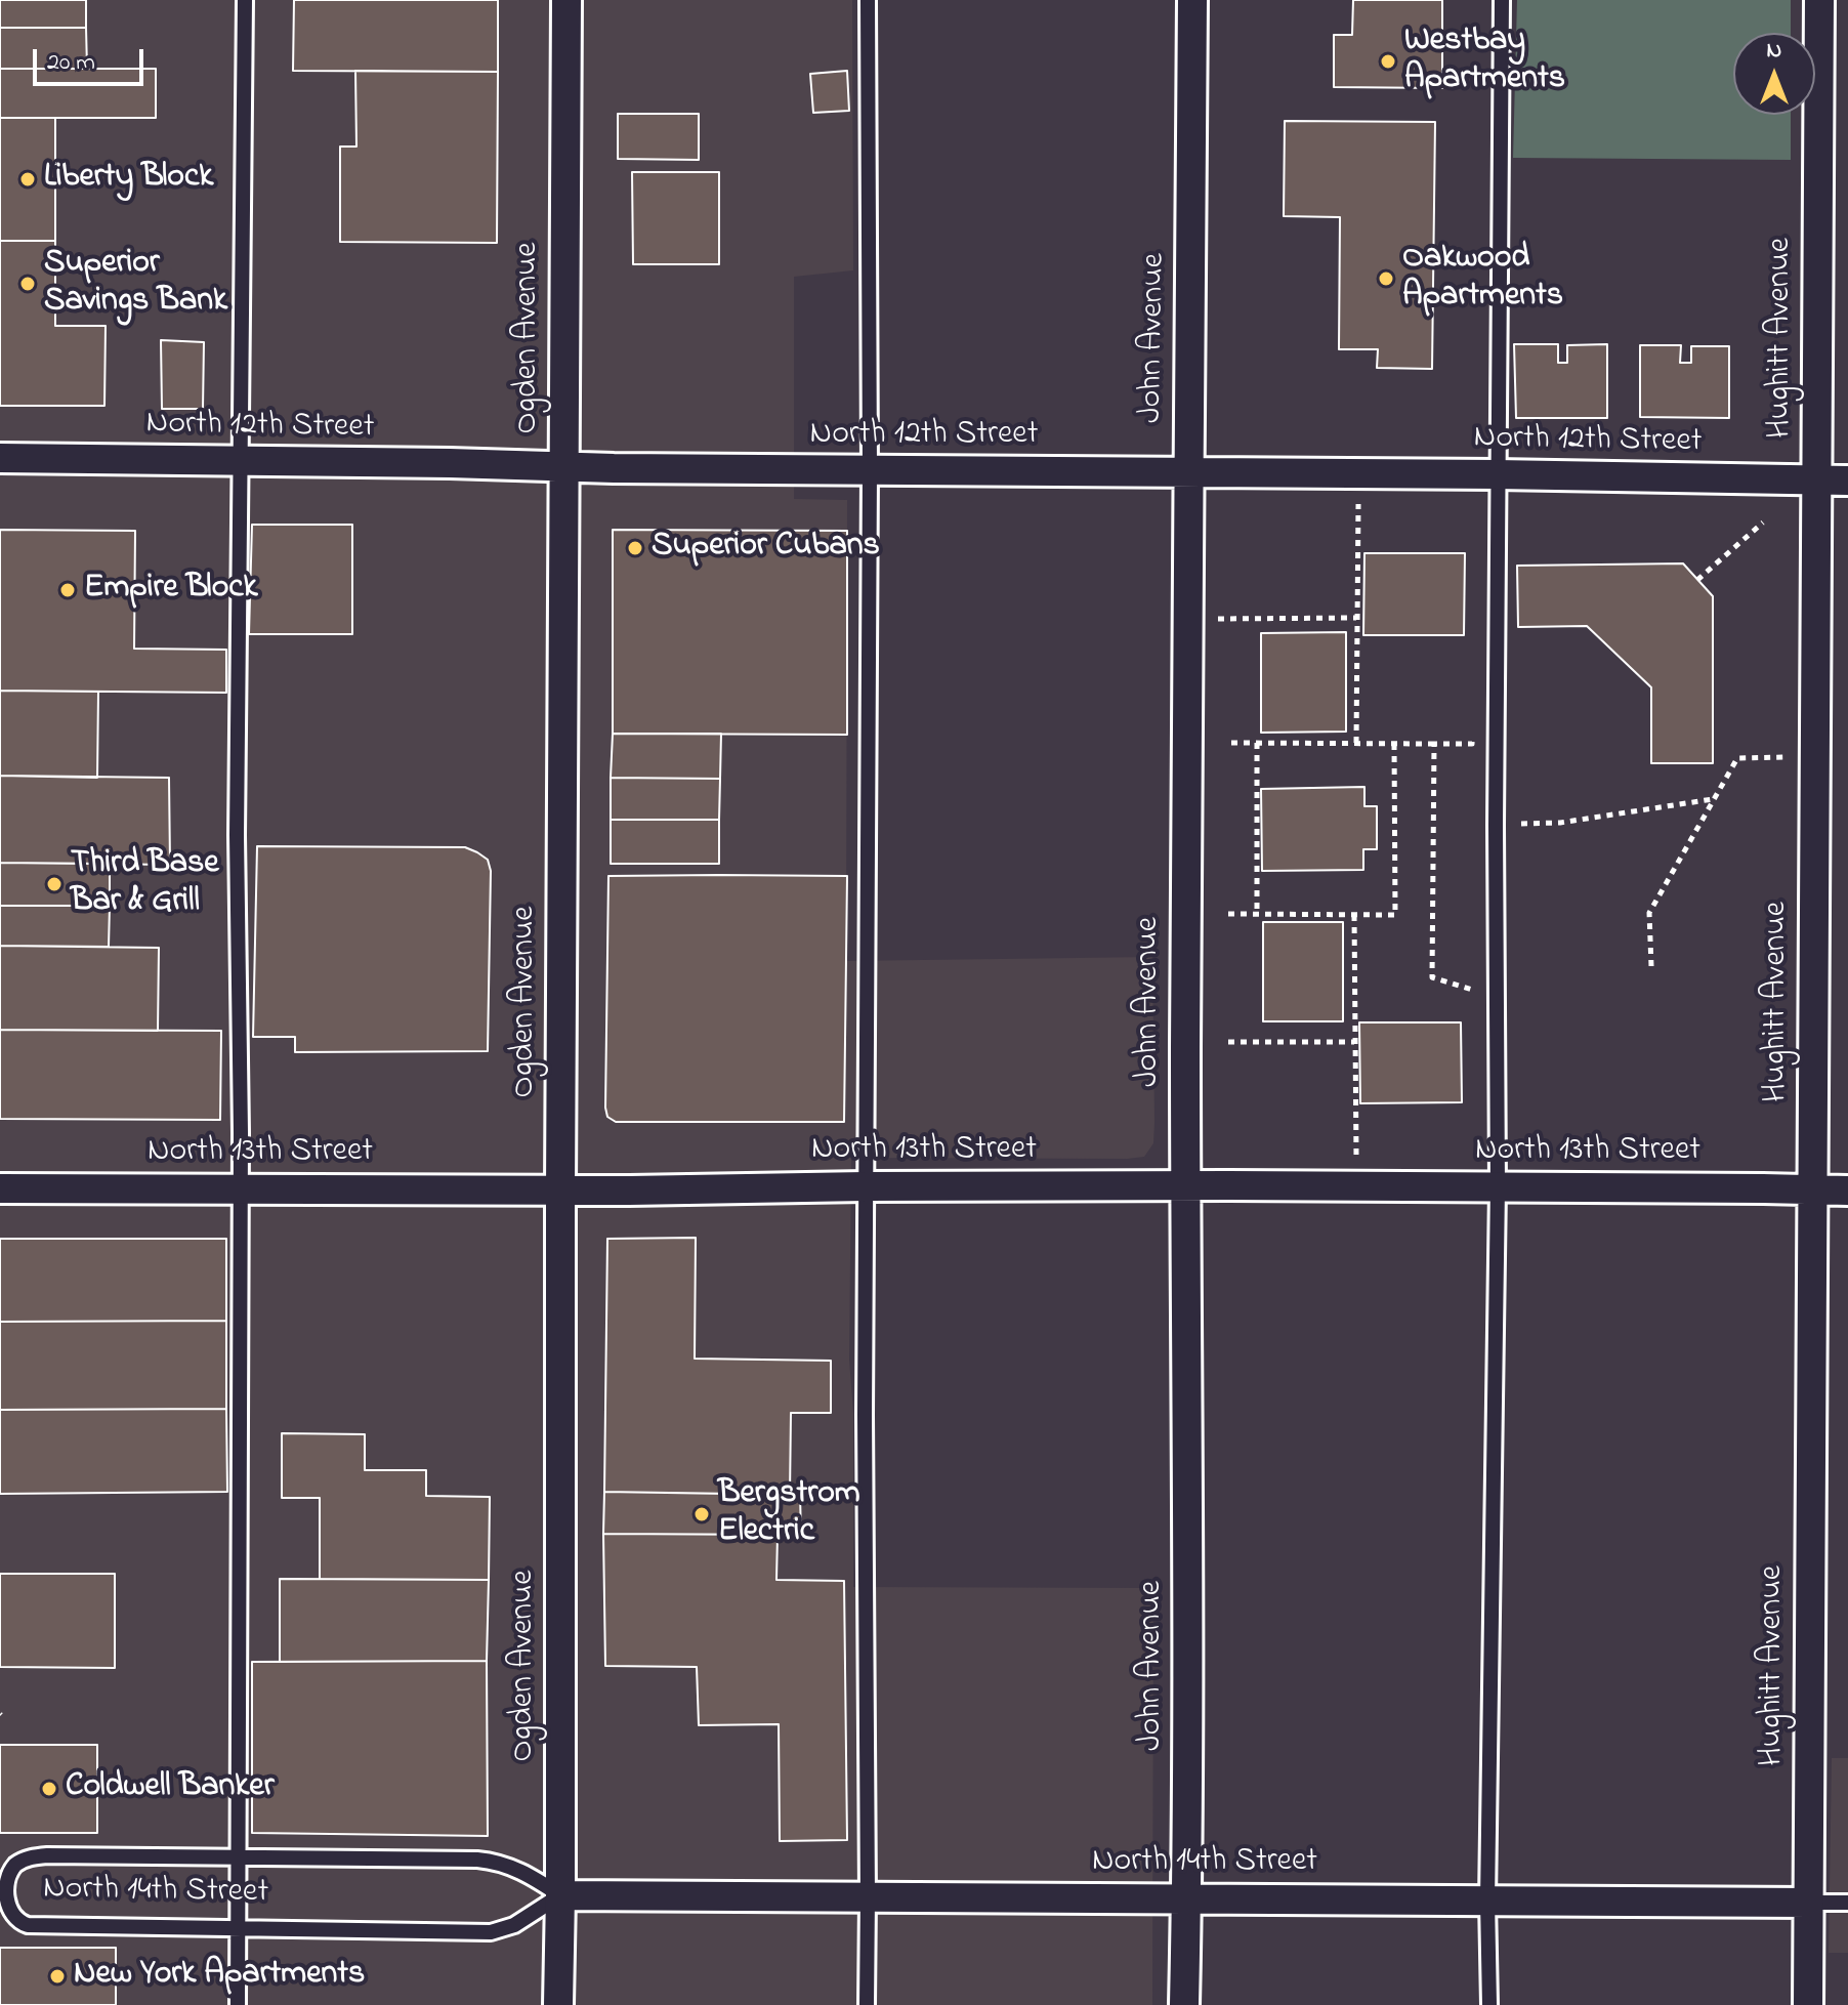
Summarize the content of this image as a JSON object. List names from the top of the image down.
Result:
{
  "streets": {
    "street": [
      "Ogden Avenue",
      "John Avenue",
      "Hughitt Avenue",
      "North 12th Street",
      "North 13th Street",
      "North 14th Street"
    ]
  },
  "crossings": [
    ["Ogden Avenue", "North 12th Street"],
    ["Ogden Avenue", "North 13th Street"],
    ["Ogden Avenue", "North 14th Street"],
    ["John Avenue", "North 12th Street"],
    ["John Avenue", "North 13th Street"],
    ["John Avenue", "North 14th Street"],
    ["Hughitt Avenue", "North 12th Street"],
    ["Hughitt Avenue", "North 13th Street"],
    ["Hughitt Avenue", "North 14th Street"]
  ],
  "places": [
    "Westbay Apartments",
    "Liberty Block",
    "Oakwood Apartments",
    "Superior Savings Bank",
    "Superior Cubans",
    "Empire Block",
    "Third Base Bar & Grill",
    "Bergstrom Electric",
    "Coldwell Banker",
    "New York Apartments"
  ],
  "scale_bar": "20 m",
  "north": "top"
}
